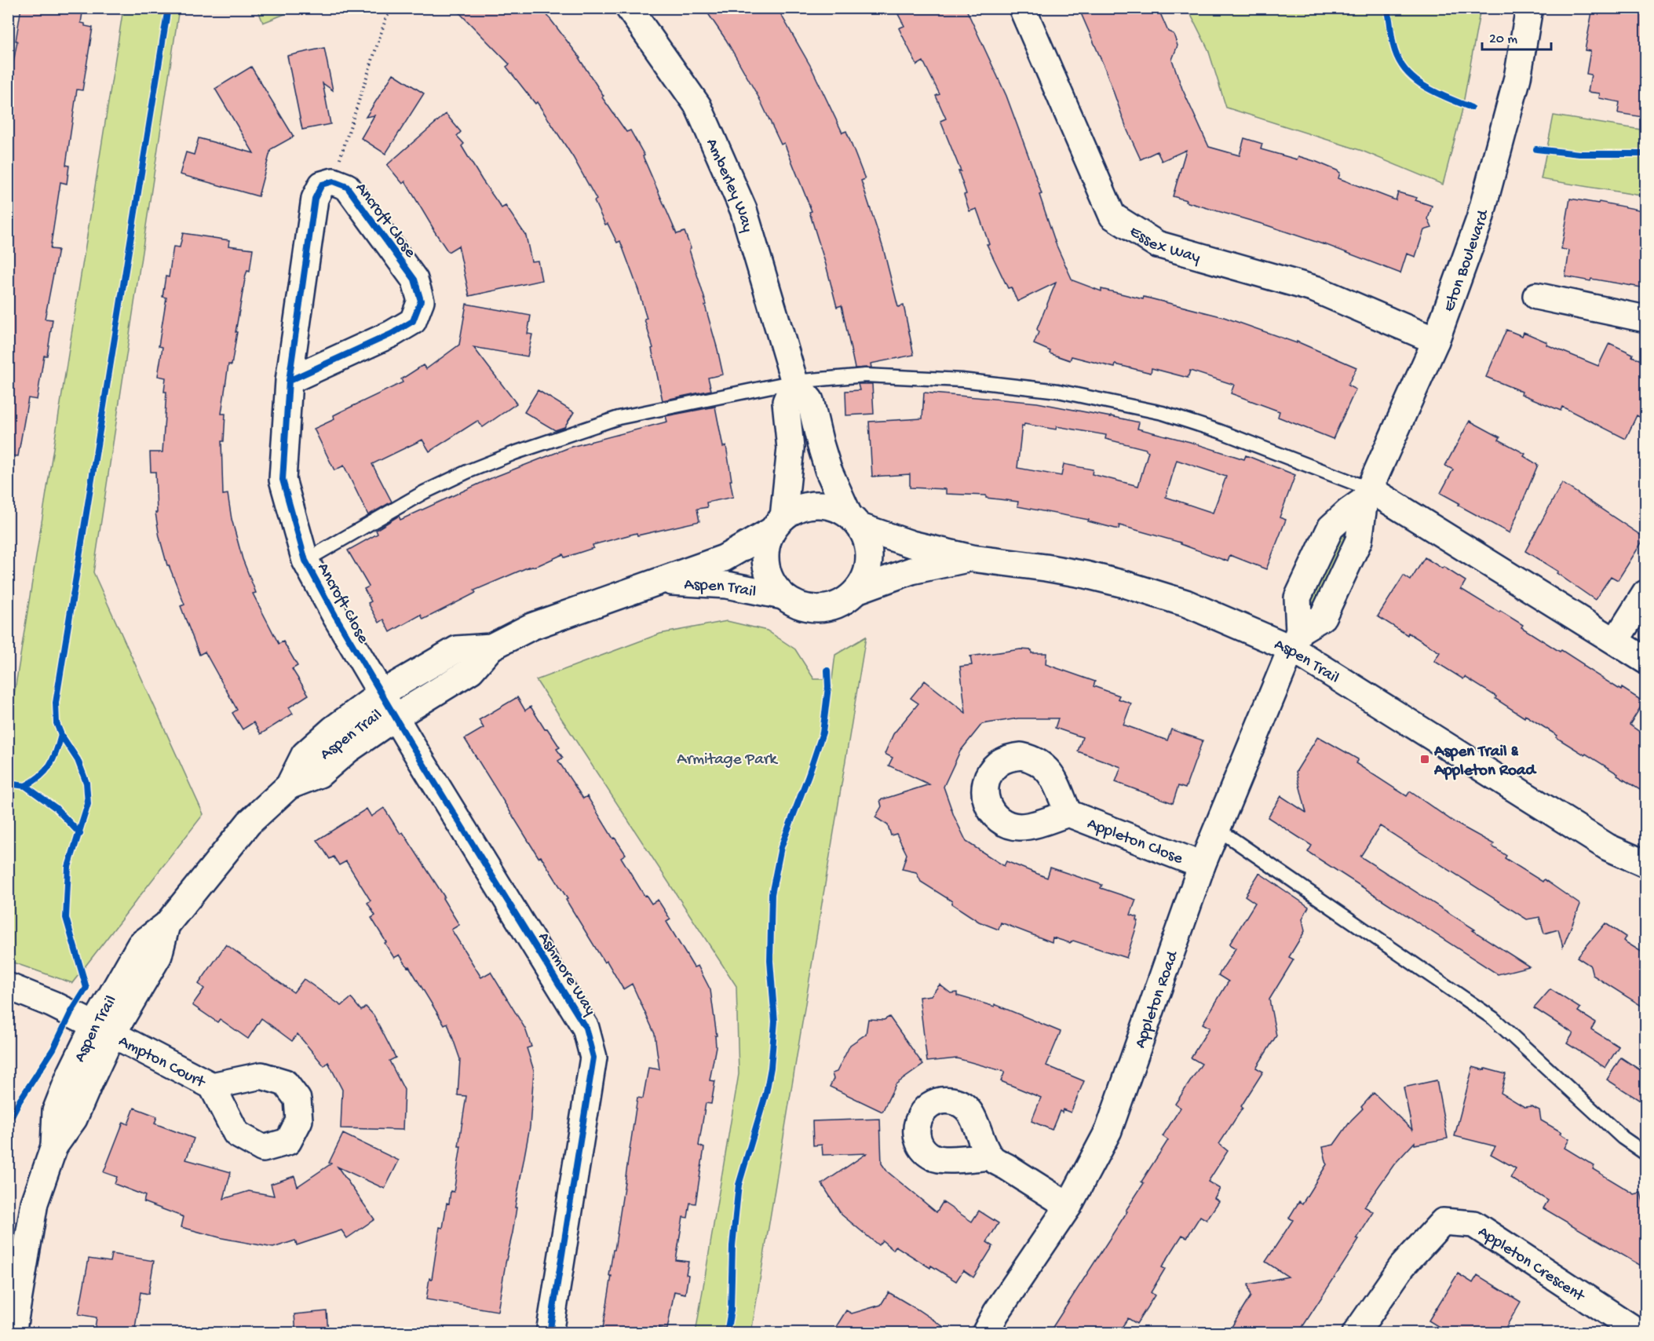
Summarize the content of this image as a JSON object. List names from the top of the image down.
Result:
{
  "streets": {
    "street": [
      "Amberley Way",
      "Ancroft Close",
      "Essex Way",
      "Eton Boulevard",
      "Aspen Trail",
      "Appleton Close",
      "Ashmore Way",
      "Appleton Road",
      "Ampton Court",
      "Appleton Crescent"
    ]
  },
  "crossings": [
    ["Amberley Way", "Aspen Trail"],
    ["Ancroft Close", "Aspen Trail"],
    ["Ancroft Close", "Ashmore Way"],
    ["Essex Way", "Eton Boulevard"],
    ["Eton Boulevard", "Aspen Trail"],
    ["Eton Boulevard", "Appleton Road"],
    ["Aspen Trail", "Ashmore Way"],
    ["Aspen Trail", "Appleton Road"],
    ["Aspen Trail", "Ampton Court"],
    ["Appleton Close", "Appleton Road"]
  ],
  "parks": ["Armitage Park"],
  "places": {
    "transit": ["Aspen Trail & Appleton Road"]
  },
  "scale_bar": "20 m"
}
